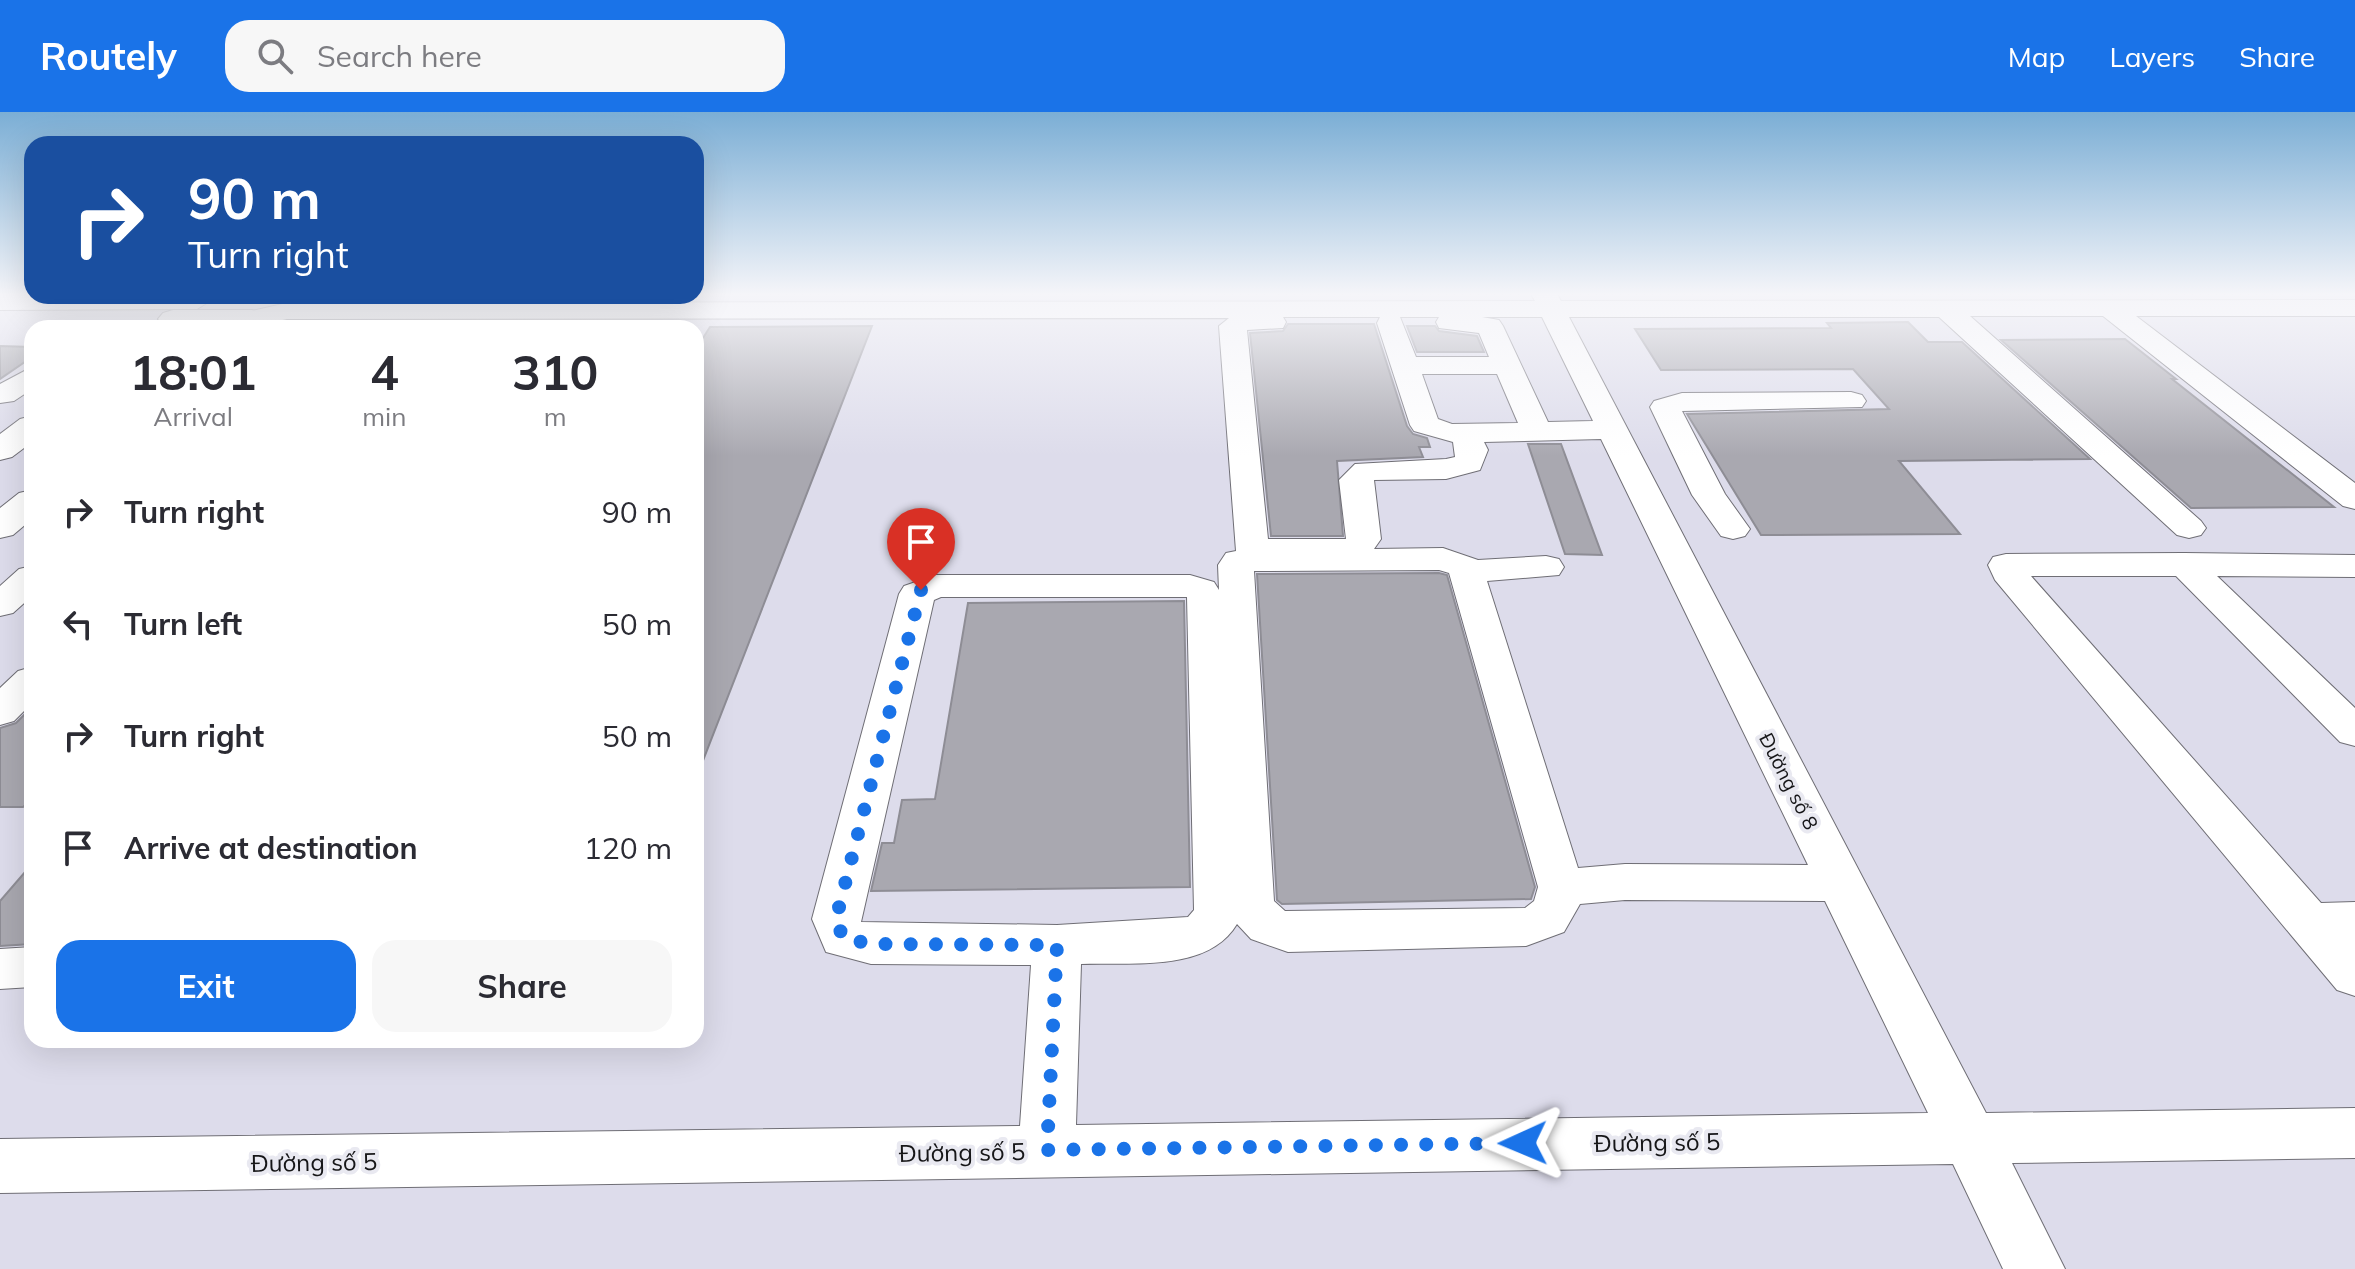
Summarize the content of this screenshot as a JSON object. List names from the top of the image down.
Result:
{
  "streets": {
    "street": ["Đường số 8", "Đường số 5"]
  },
  "crossings": [
    ["Đường số 8", "Đường số 5"]
  ],
  "page": {
    "header": "Routely",
    "search": "Search here",
    "nav": ["Map", "Layers", "Share"],
    "turn": ["90 m", "Turn right"],
    "eta": [
      "18:01",
      "Arrival",
      "4",
      "min",
      "310",
      "m"
    ],
    "list": [
      {
        "name": "Turn right",
        "value": "90 m"
      },
      {
        "name": "Turn left",
        "value": "50 m"
      },
      {
        "name": "Turn right",
        "value": "50 m"
      },
      {
        "name": "Arrive at destination",
        "value": "120 m"
      }
    ],
    "buttons": ["Exit", "Share"]
  }
}
